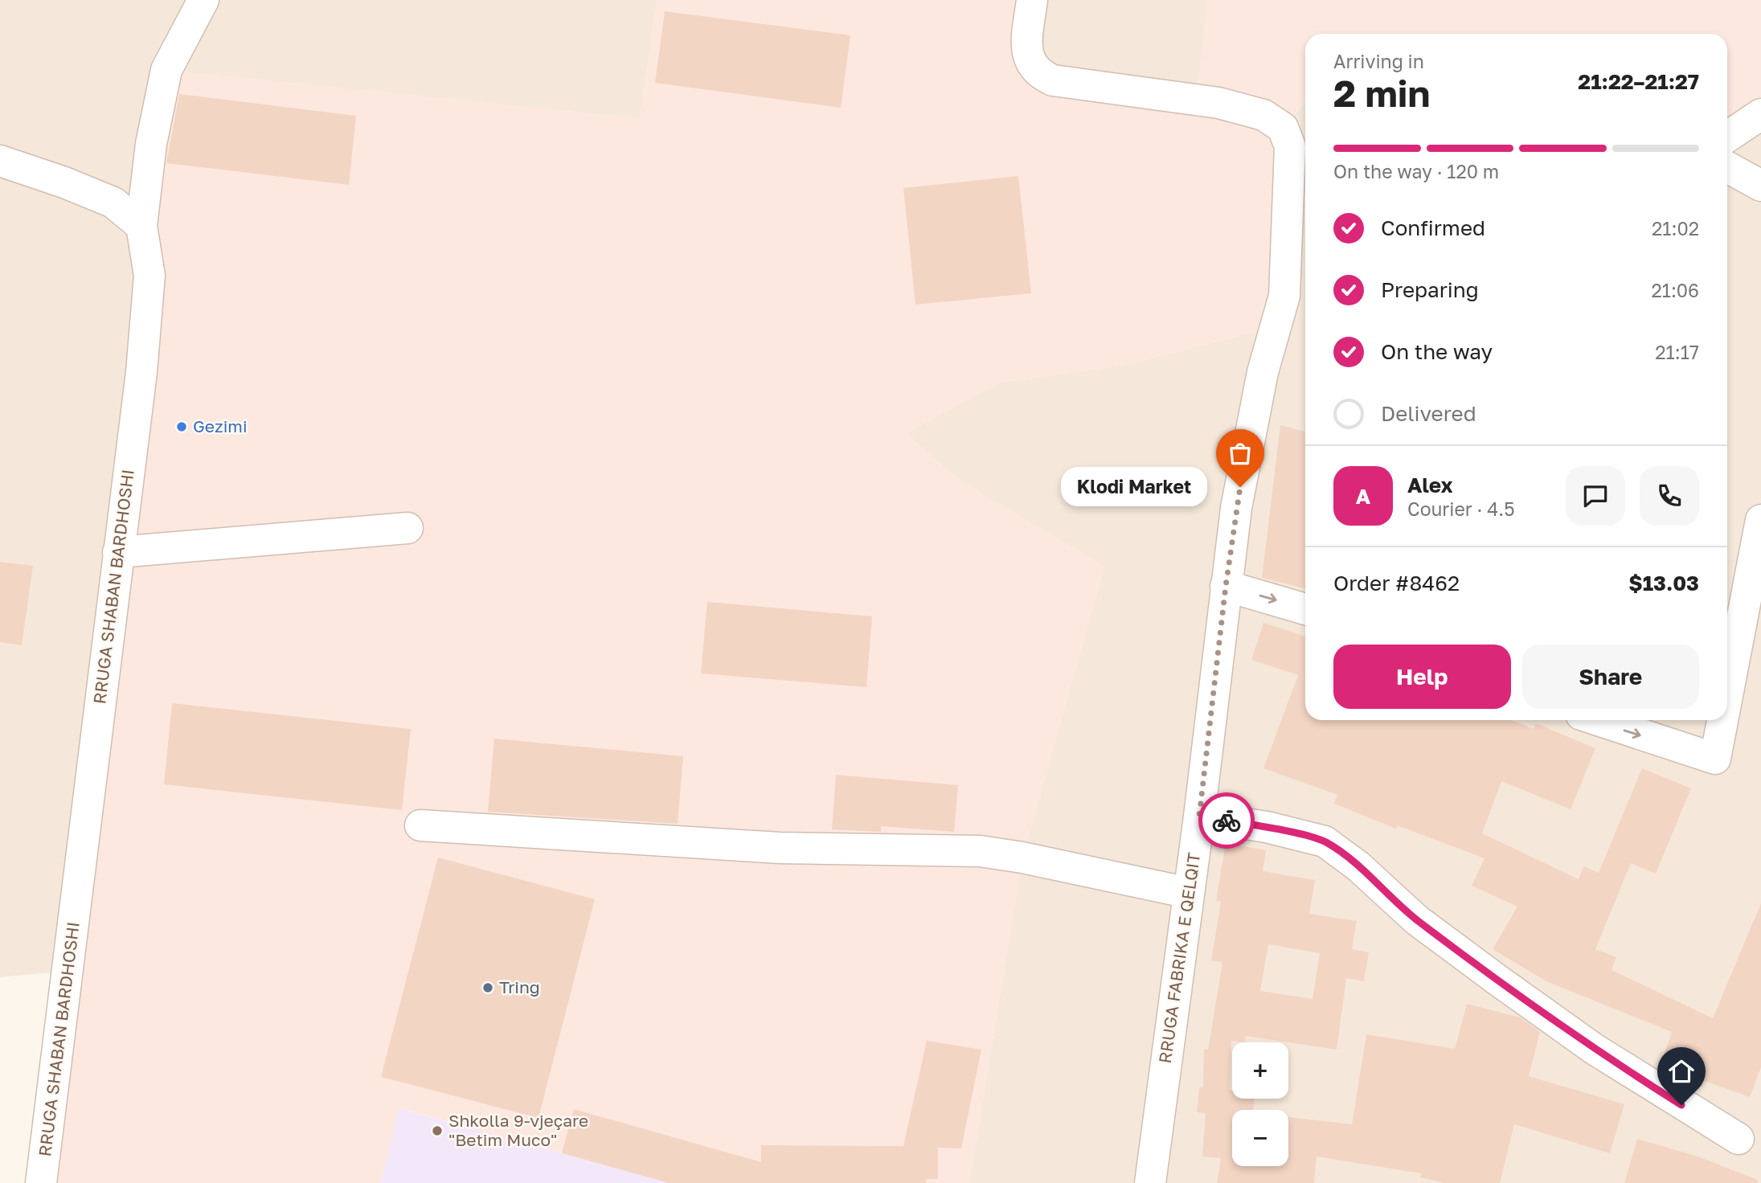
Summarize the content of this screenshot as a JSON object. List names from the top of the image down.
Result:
{
  "streets": {
    "street": ["RRUGA SHABAN BARDHOSHI", "RRUGA FABRIKA E QELQIT"]
  },
  "places": [
    "Gezimi",
    "Klodi Market",
    "Tring",
    "Shkolla 9-vjeçare \"Betim Muco\""
  ],
  "page": {
    "heading": ["2 min", "Arriving in", "21:22–21:27"],
    "panel": [
      "Alex",
      "Courier · 4.5",
      "Order #8462",
      "$13.03"
    ],
    "bar": "On the way · 120 m",
    "list": [
      ["Confirmed", "21:02"],
      ["Preparing", "21:06"],
      ["On the way", "21:17"],
      "Delivered"
    ],
    "round": "A",
    "bubble": "Klodi Market",
    "buttons": ["Help", "Share"],
    "map_buttons": ["+", "−"]
  }
}
